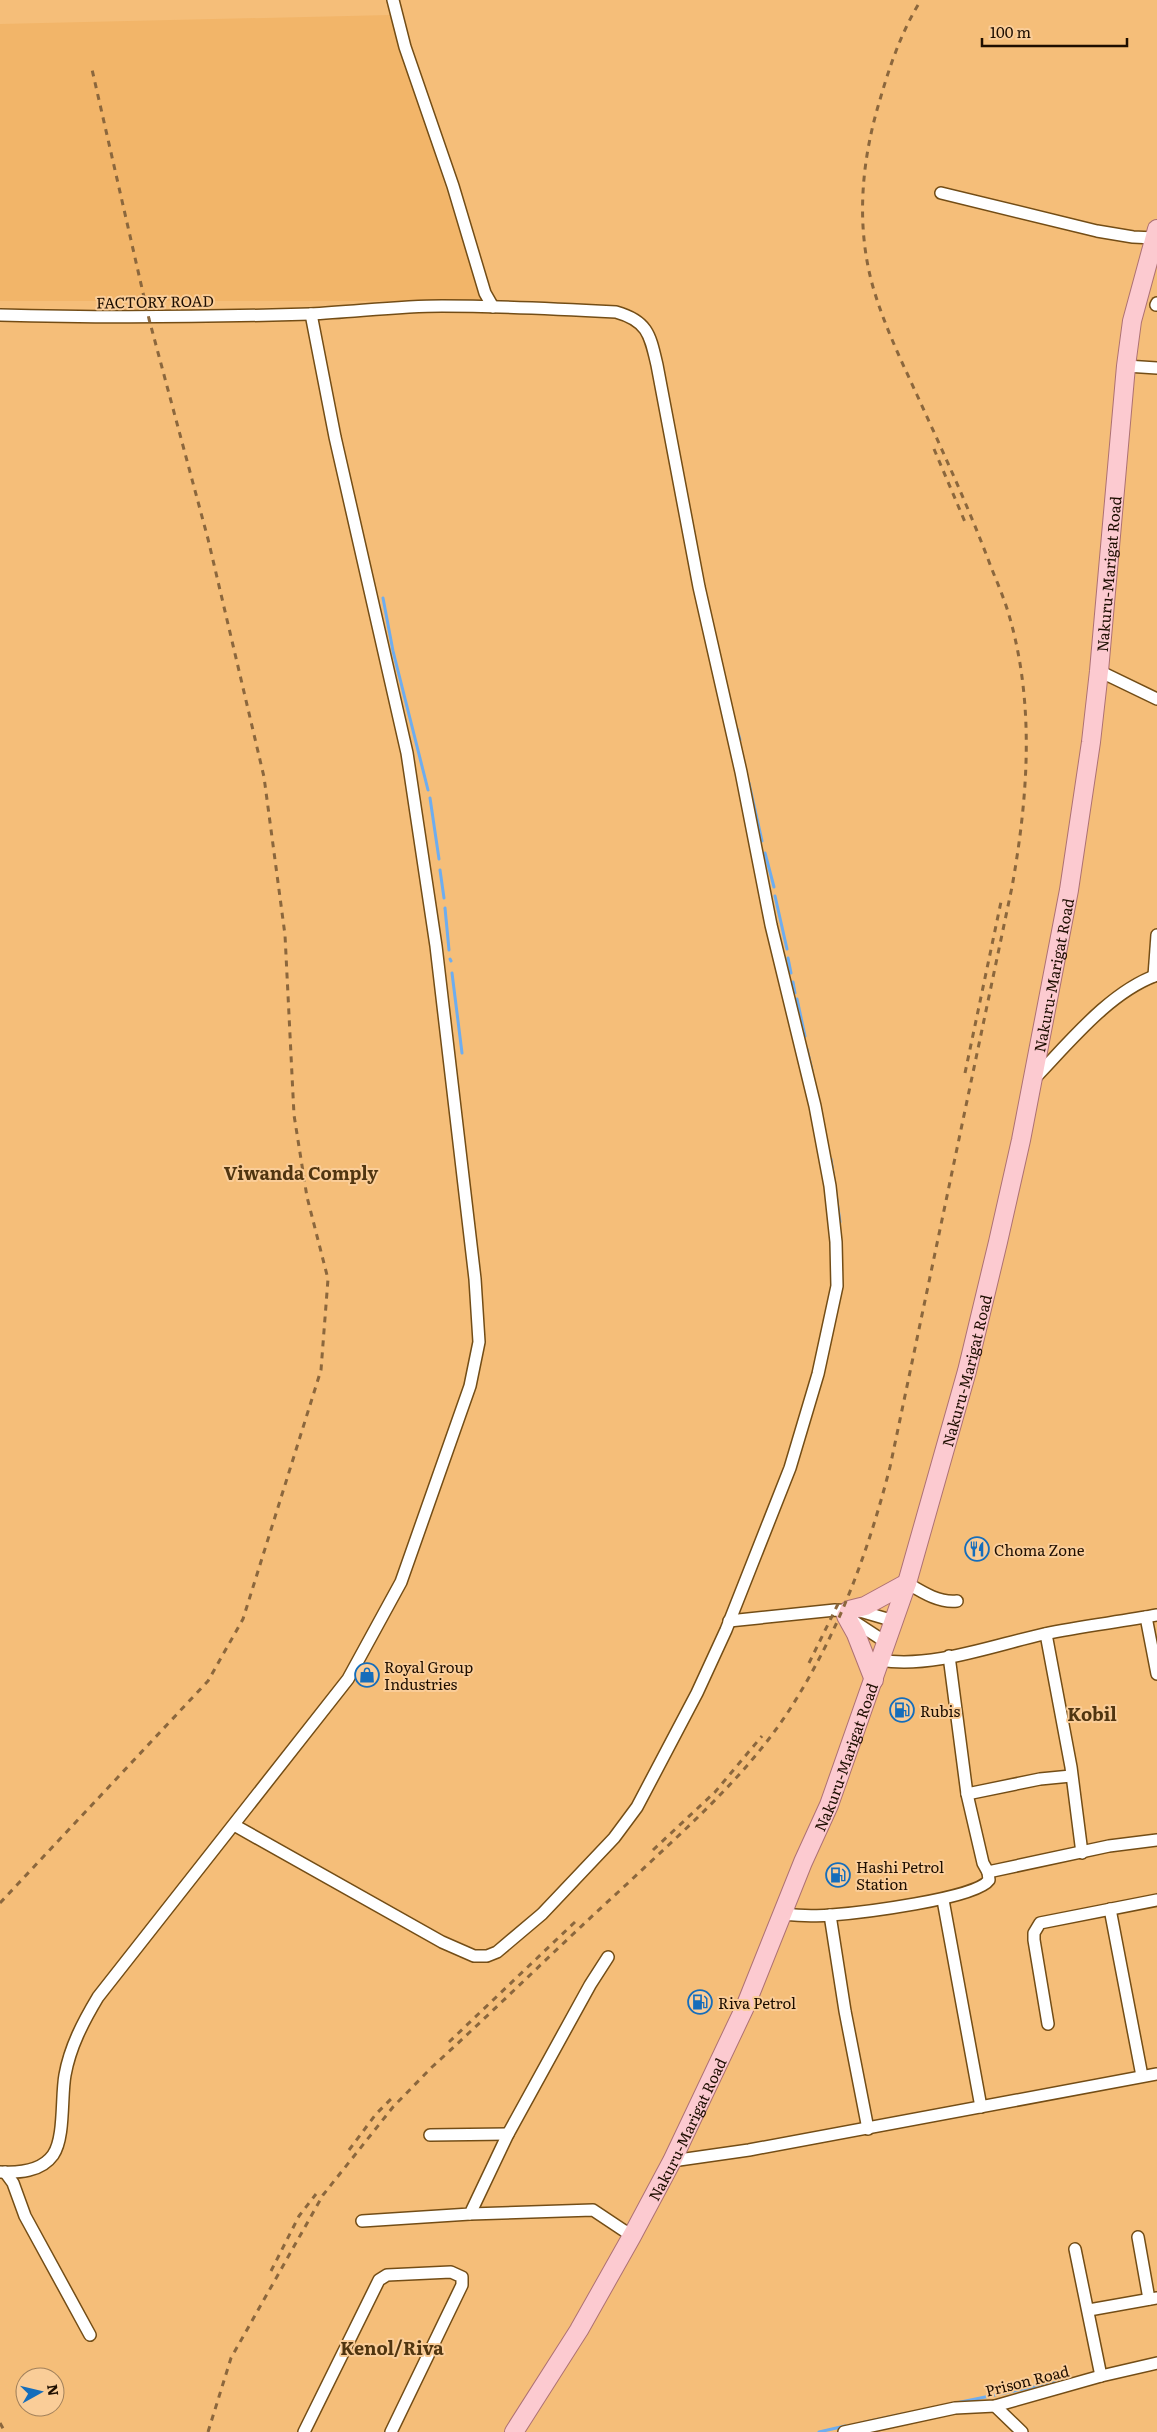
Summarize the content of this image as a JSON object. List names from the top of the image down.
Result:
{
  "streets": {
    "main road": ["Nakuru-Marigat Road"],
    "street": ["FACTORY ROAD", "Prison Road"]
  },
  "districts": ["Viwanda Comply", "Kobil", "Kenol/Riva"],
  "places": {
    "restaurant": ["Choma Zone"],
    "shop": ["Royal Group Industries"],
    "fuel station": ["Rubis", "Hashi Petrol Station", "Riva Petrol"]
  },
  "scale_bar": "100 m",
  "north": "right"
}
